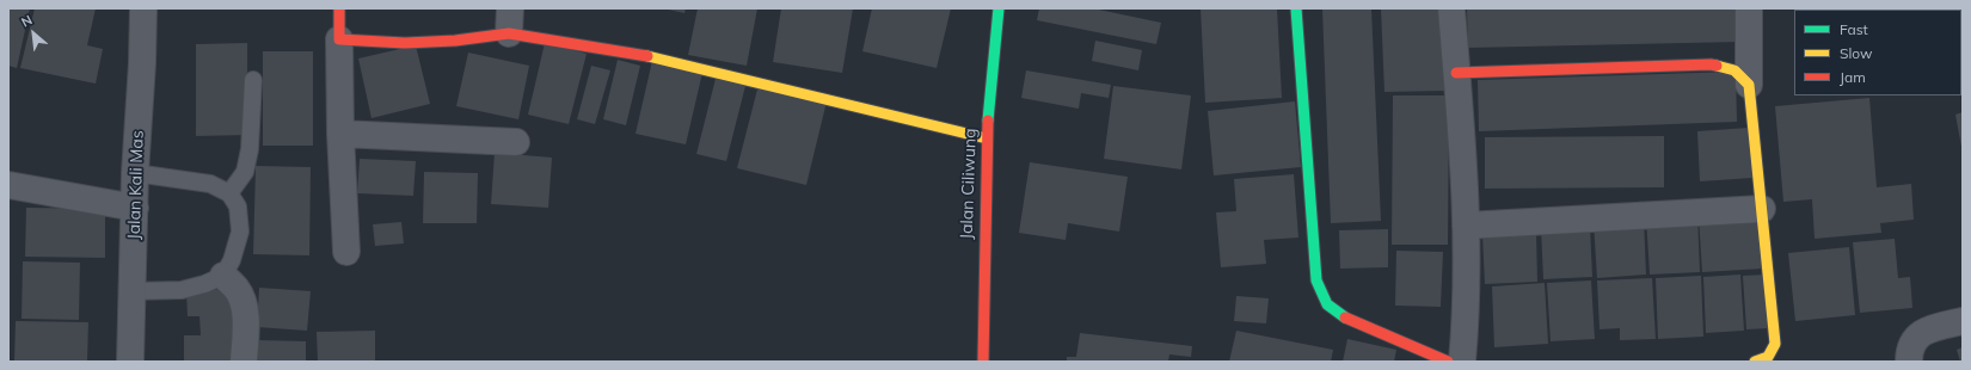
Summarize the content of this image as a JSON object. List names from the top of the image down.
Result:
{
  "streets": {
    "street": ["Jalan Ciliwung", "Jalan Kali Mas"]
  },
  "legend": ["Fast", "Slow", "Jam"],
  "north": "top left"
}
